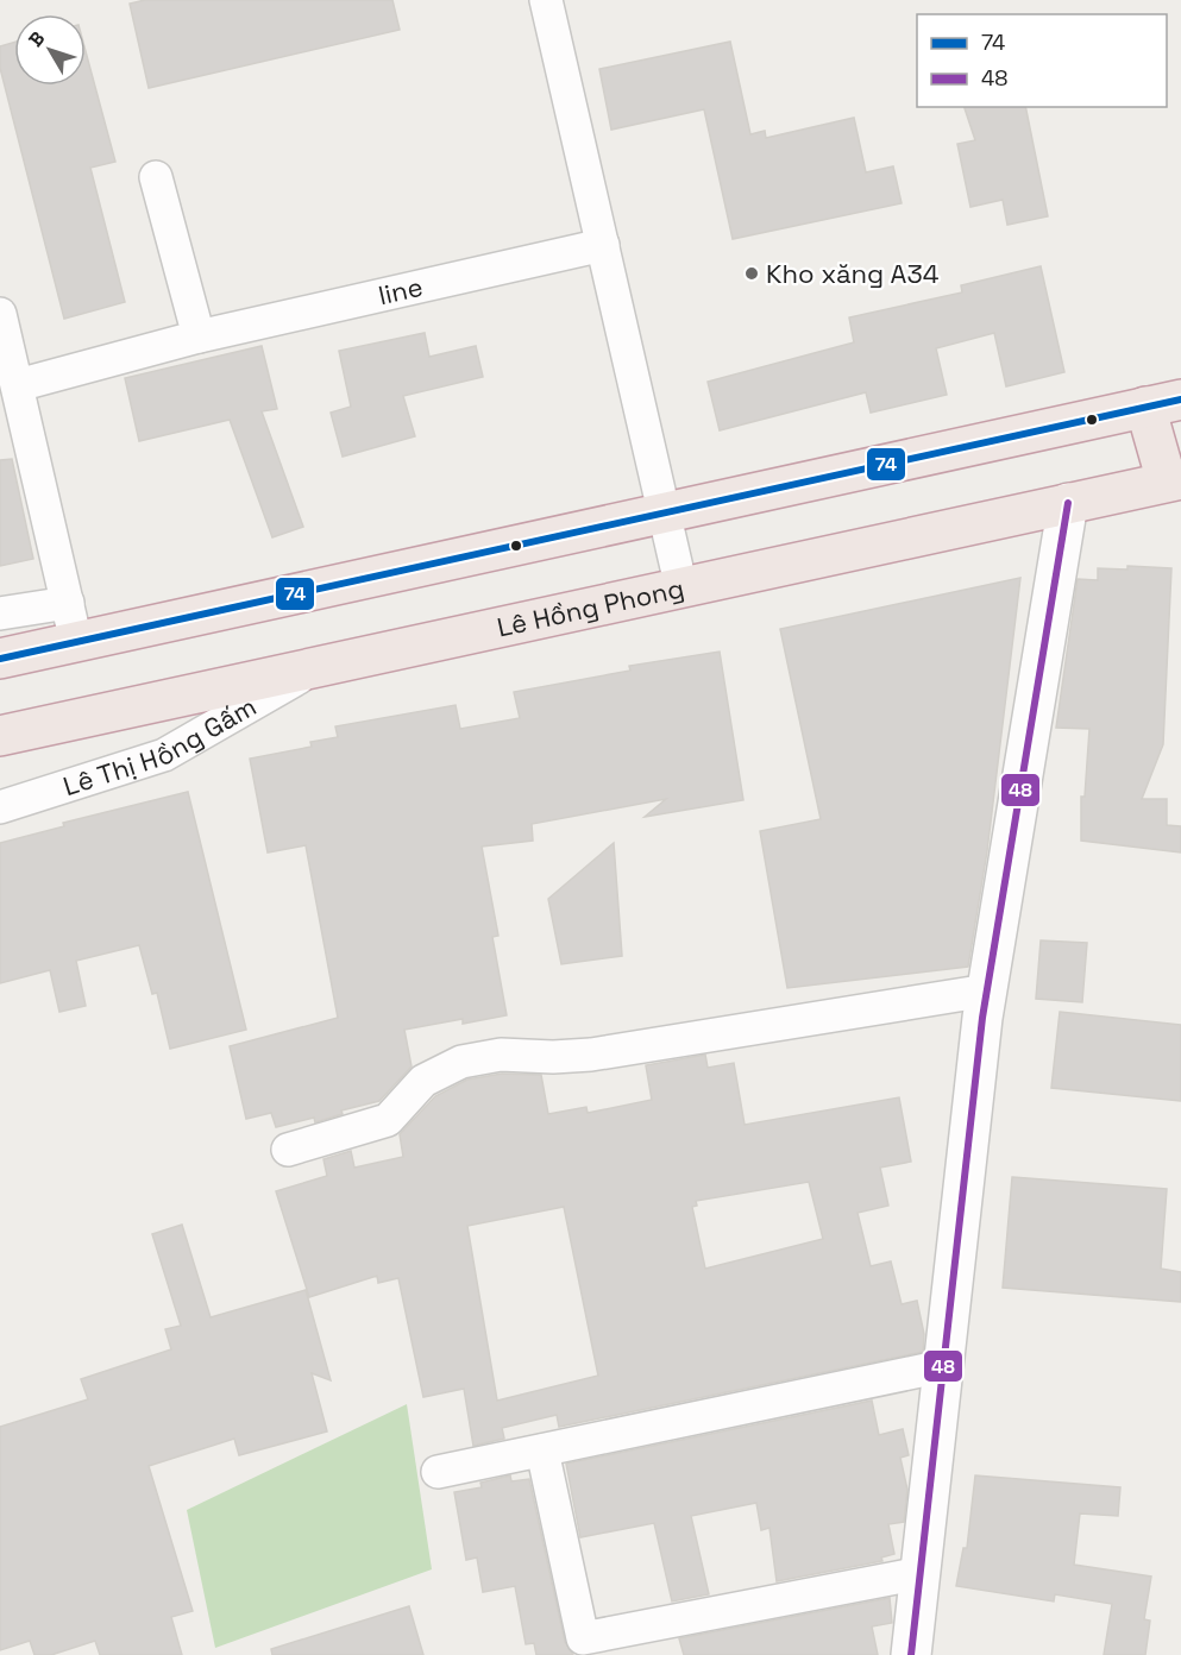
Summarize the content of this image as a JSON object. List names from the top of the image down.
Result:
{
  "streets": {
    "highway": ["Lê Hồng Phong"],
    "street": ["line", "Lê Thị Hồng Gấm"]
  },
  "crossings": [
    ["Lê Hồng Phong", "Lê Thị Hồng Gấm"]
  ],
  "places": ["Kho xăng A34"],
  "lines": ["transit line 74", "transit line 48"],
  "legend": ["74", "48"],
  "north": "top left"
}
